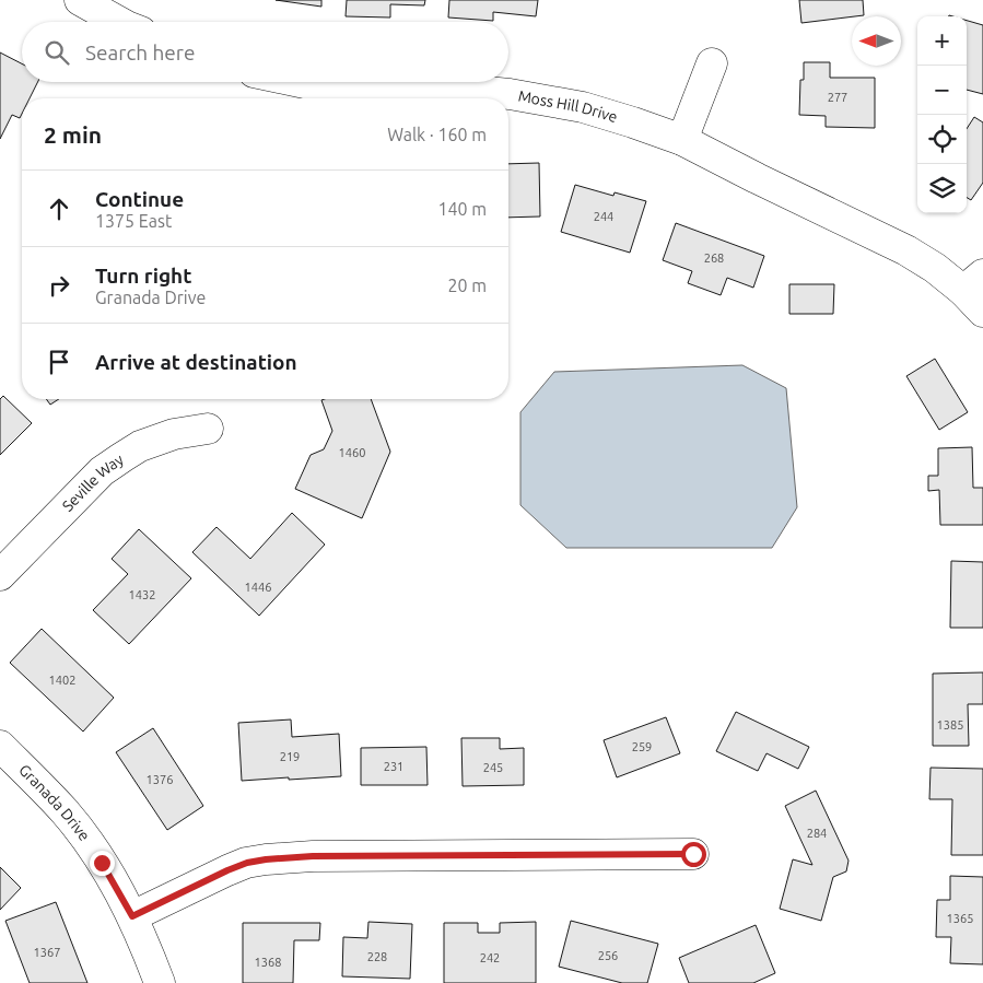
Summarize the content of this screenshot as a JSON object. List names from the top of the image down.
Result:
{
  "streets": {
    "street": ["Moss Hill Drive", "Seville Way", "Granada Drive"]
  },
  "house_numbers": [
    "277",
    "244",
    "268",
    "1460",
    "1446",
    "1432",
    "1402",
    "1385",
    "259",
    "219",
    "231",
    "245",
    "1376",
    "284",
    "1365",
    "1367",
    "256",
    "228",
    "242",
    "1368"
  ],
  "north": "left",
  "page": {
    "map_buttons": ["+", "−"],
    "search": "Search here",
    "heading": ["2 min", "Walk · 160 m"],
    "list": [
      ["Continue", "1375 East", "140 m"],
      ["Turn right", "Granada Drive", "20 m"],
      "Arrive at destination"
    ]
  }
}
